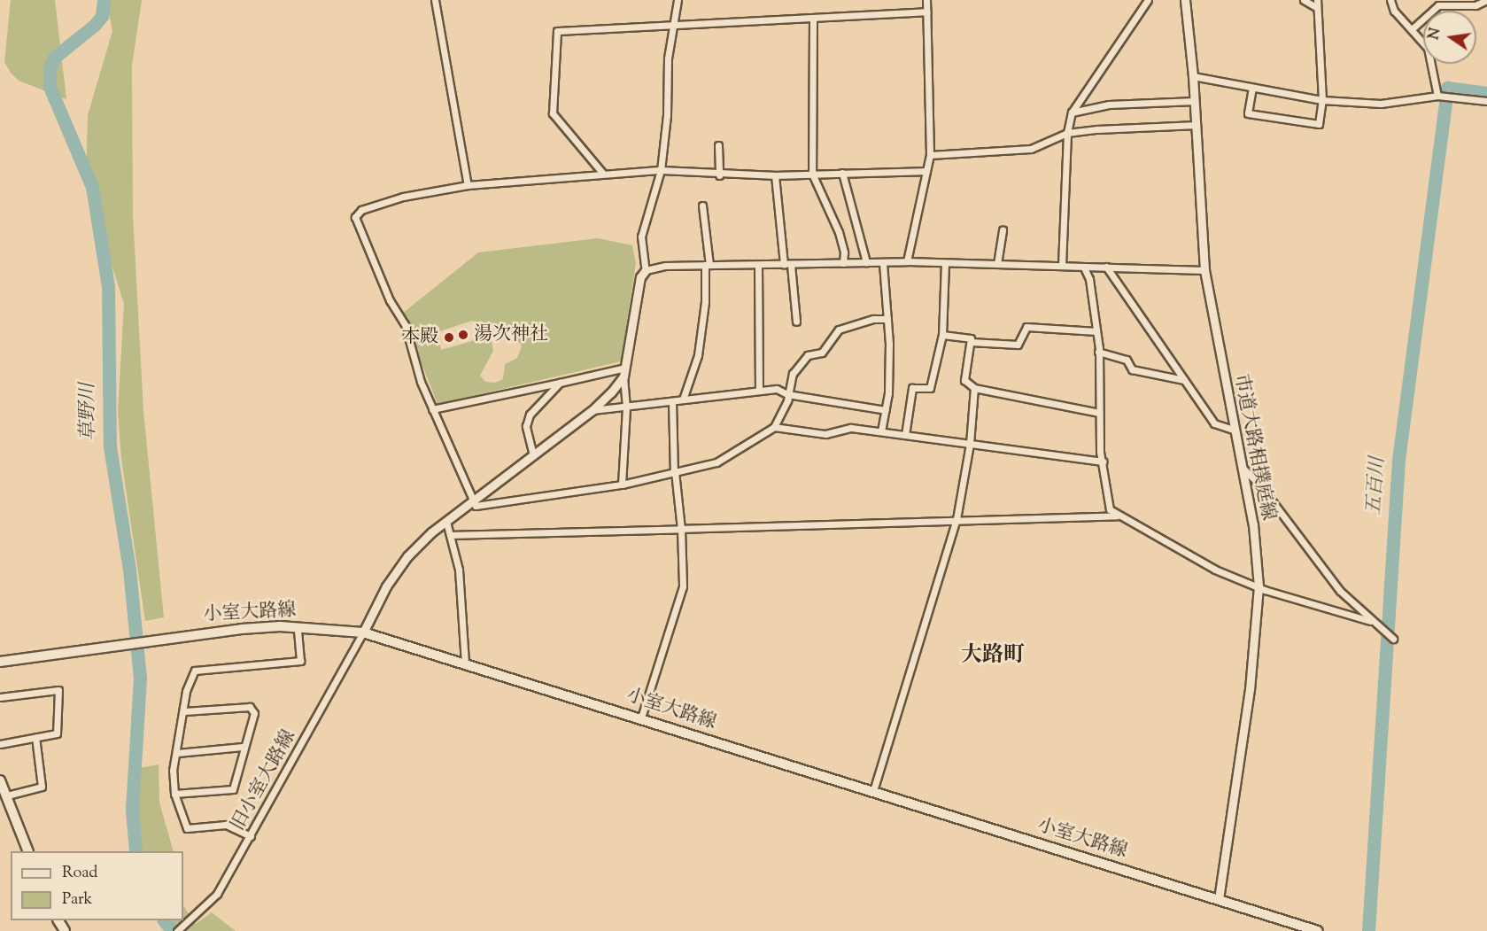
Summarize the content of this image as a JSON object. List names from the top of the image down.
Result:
{
  "streets": {
    "main road": ["小室大路線"],
    "street": ["市道大路相撲庭線", "旧小室大路線"]
  },
  "crossings": [
    ["市道大路相撲庭線", "小室大路線"],
    ["小室大路線", "旧小室大路線"]
  ],
  "districts": ["大路町"],
  "water": ["草野川", "五百川"],
  "places": ["湯次神社", "本殿"],
  "legend": ["Road", "Park"],
  "north": "left"
}
